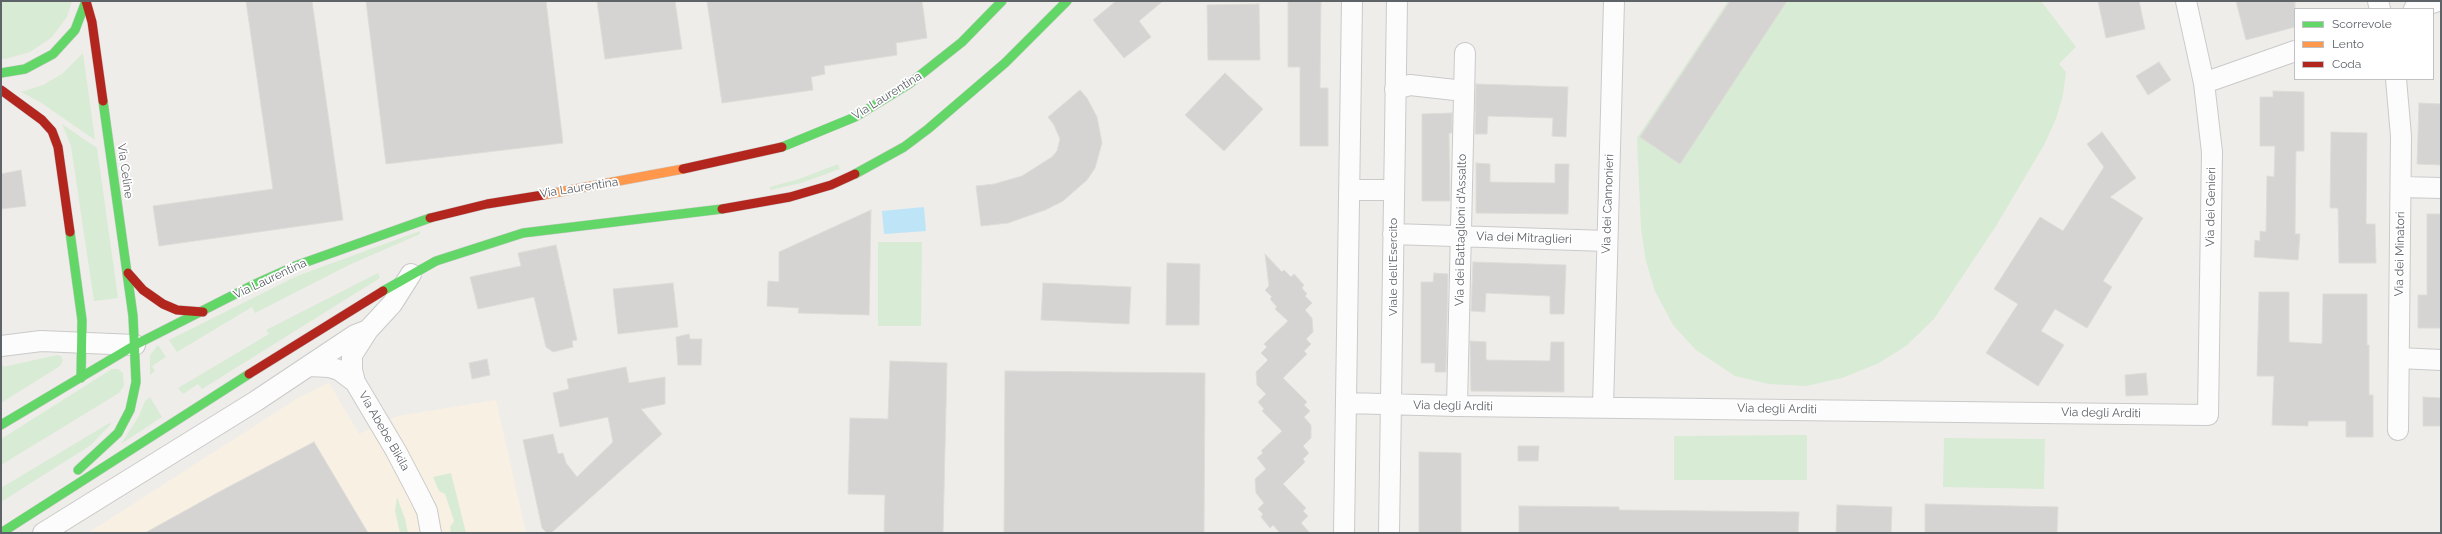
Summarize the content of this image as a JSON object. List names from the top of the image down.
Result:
{
  "streets": {
    "main road": ["Via Laurentina", "Via Celine"],
    "street": [
      "Via dei Cannonieri",
      "Via dei Genieri",
      "Via dei Battaglioni d'Assalto",
      "Via dei Mitraglieri",
      "Via dei Minatori",
      "Viale dell'Esercito",
      "Via degli Arditi",
      "Via Abebe Bikila"
    ]
  },
  "crossings": [
    ["Via Laurentina", "Via Celine"],
    ["Via dei Cannonieri", "Via dei Mitraglieri"],
    ["Via dei Cannonieri", "Via degli Arditi"],
    ["Via dei Genieri", "Via degli Arditi"],
    ["Via dei Battaglioni d'Assalto", "Via dei Mitraglieri"],
    ["Via dei Battaglioni d'Assalto", "Via degli Arditi"],
    ["Via dei Mitraglieri", "Viale dell'Esercito"],
    ["Viale dell'Esercito", "Via degli Arditi"]
  ],
  "legend": ["Scorrevole", "Lento", "Coda"]
}
